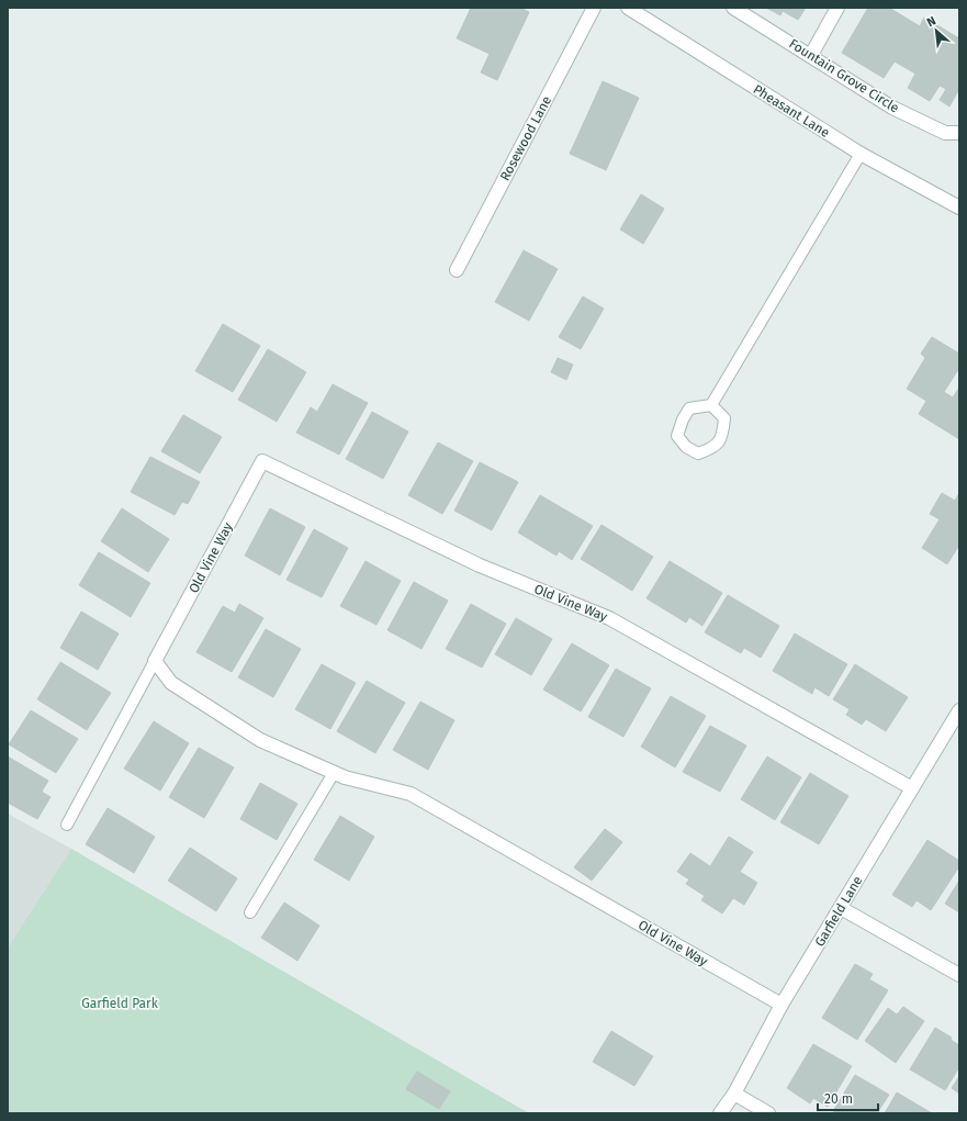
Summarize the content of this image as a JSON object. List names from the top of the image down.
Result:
{
  "streets": {
    "street": [
      "Fountain Grove Circle",
      "Pheasant Lane",
      "Rosewood Lane",
      "Old Vine Way",
      "Garfield Lane"
    ]
  },
  "crossings": [
    ["Old Vine Way", "Garfield Lane"]
  ],
  "parks": ["Garfield Park"],
  "scale_bar": "20 m",
  "north": "top left"
}
